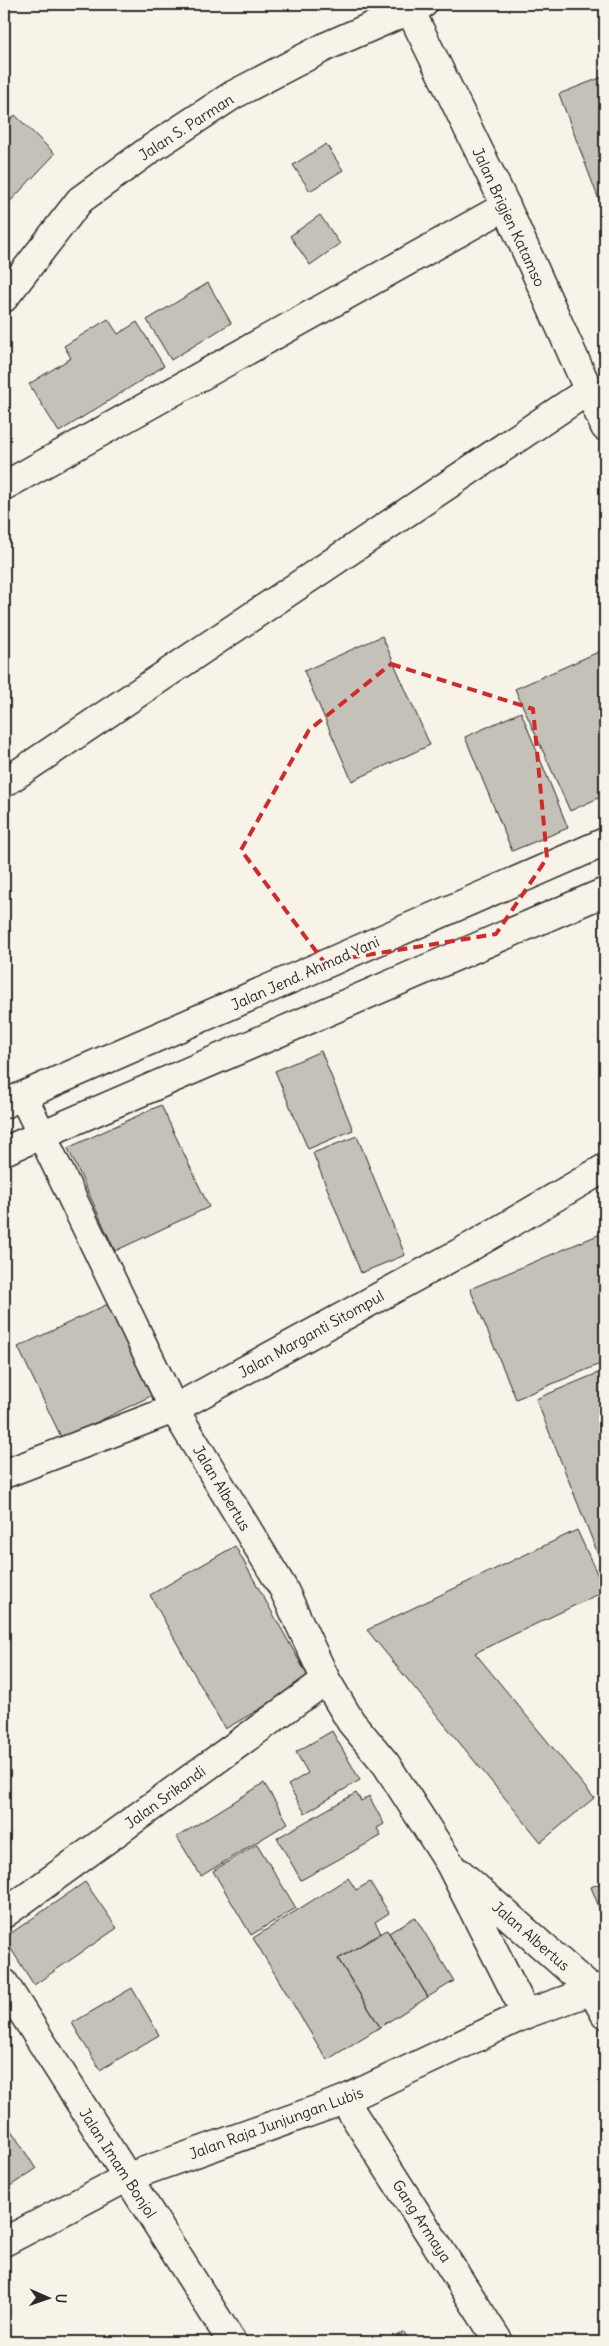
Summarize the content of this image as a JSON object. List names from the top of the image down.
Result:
{
  "streets": {
    "street": [
      "Jalan S. Parman",
      "Jalan Brigjen Katamso",
      "Jalan Jend. Ahmad Yani",
      "Jalan Marganti Sitompul",
      "Jalan Albertus",
      "Jalan Srikandi",
      "Jalan Raja Junjungan Lubis",
      "Jalan Imam Bonjol",
      "Gang Armaya"
    ]
  },
  "crossings": [
    ["Jalan S. Parman", "Jalan Brigjen Katamso"],
    ["Jalan Jend. Ahmad Yani", "Jalan Albertus"],
    ["Jalan Marganti Sitompul", "Jalan Albertus"],
    ["Jalan Albertus", "Jalan Srikandi"],
    ["Jalan Albertus", "Jalan Raja Junjungan Lubis"],
    ["Jalan Raja Junjungan Lubis", "Jalan Imam Bonjol"],
    ["Jalan Raja Junjungan Lubis", "Gang Armaya"]
  ],
  "north": "right"
}
